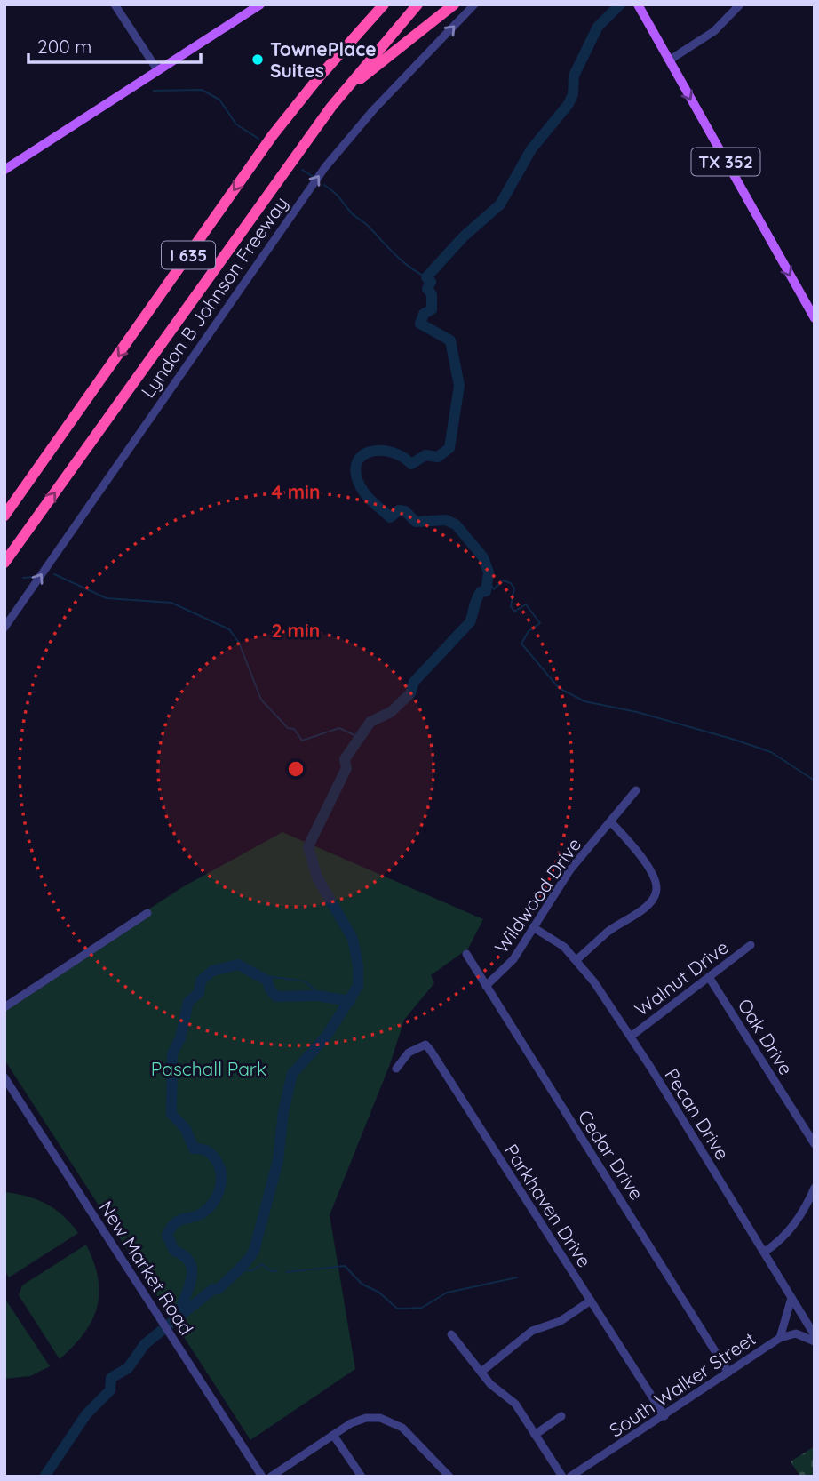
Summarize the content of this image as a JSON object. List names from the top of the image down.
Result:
{
  "streets": {
    "highway": ["I 635", "Lyndon B Johnson Freeway"],
    "main road": ["TX 352"],
    "street": [
      "Wildwood Drive",
      "Walnut Drive",
      "Oak Drive",
      "Pecan Drive",
      "Cedar Drive",
      "Parkhaven Drive",
      "New Market Road",
      "South Walker Street"
    ]
  },
  "crossings": [
    ["Wildwood Drive", "Pecan Drive"],
    ["Wildwood Drive", "Cedar Drive"],
    ["Walnut Drive", "Oak Drive"],
    ["Walnut Drive", "Pecan Drive"],
    ["Cedar Drive", "South Walker Street"],
    ["Parkhaven Drive", "South Walker Street"]
  ],
  "parks": ["Paschall Park"],
  "places": ["TownePlace Suites"],
  "scale_bar": "200 m",
  "rings": ["4 min", "2 min"]
}
